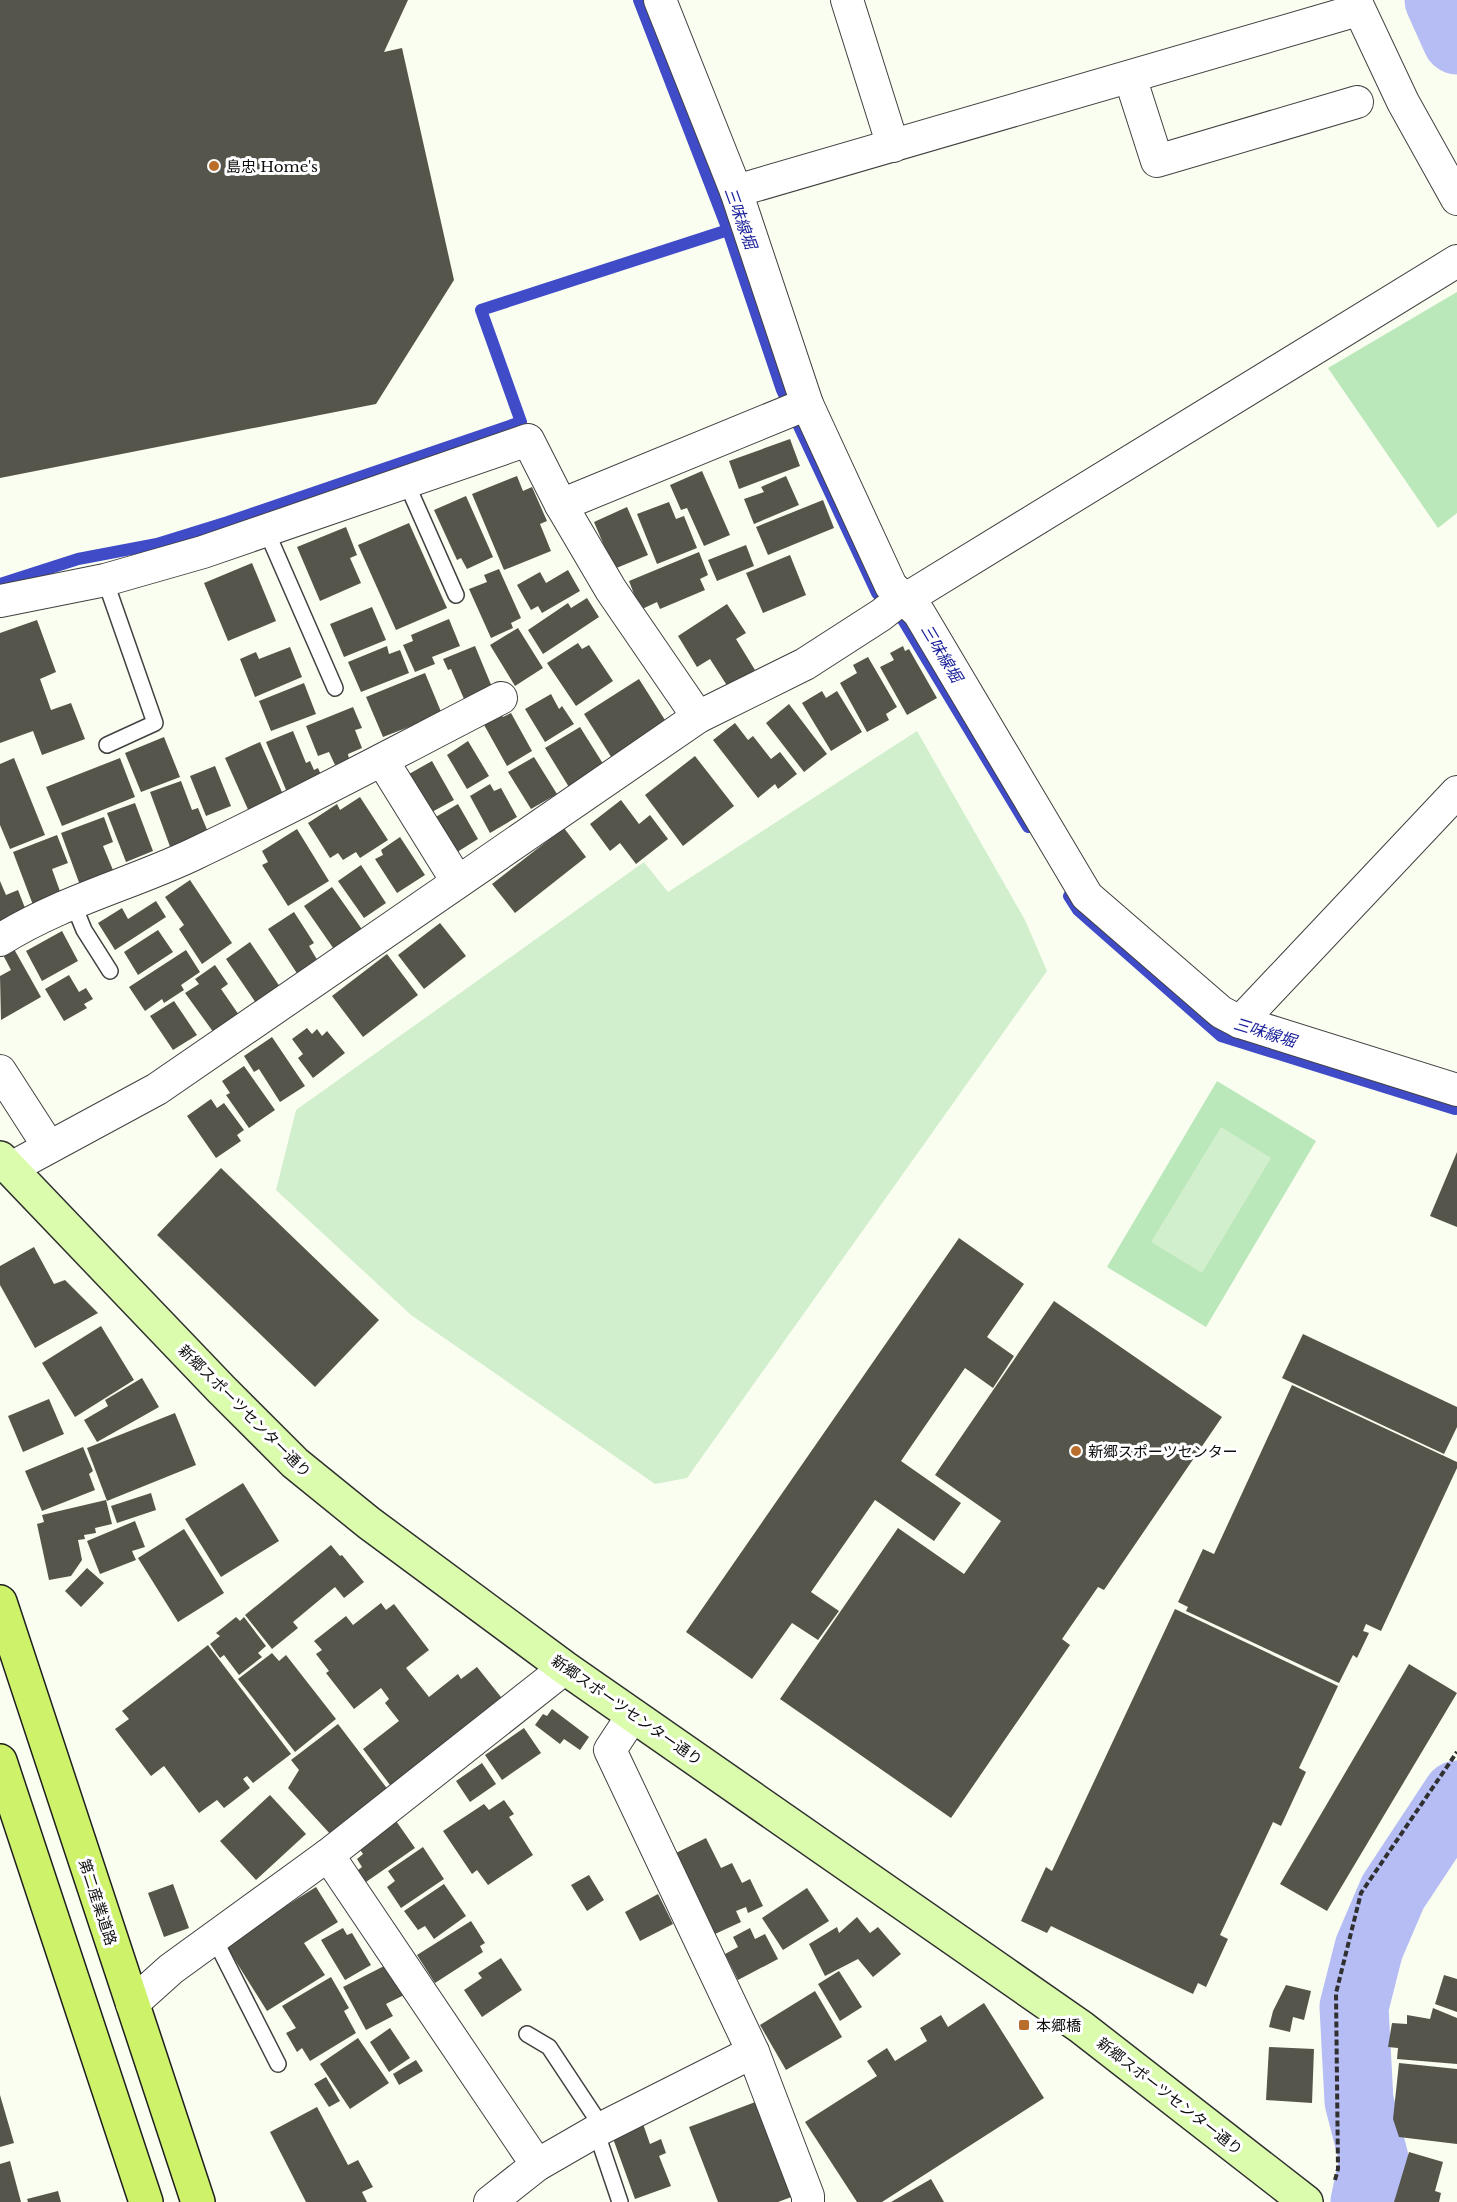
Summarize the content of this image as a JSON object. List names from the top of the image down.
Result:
{
  "streets": {
    "main road": ["第二産業道路"],
    "street": ["新郷スポーツセンター通り"]
  },
  "water": ["三味線堀"],
  "places": {
    "other": ["島忠 Home's", "新郷スポーツセンター"],
    "transit": ["本郷橋"]
  }
}
